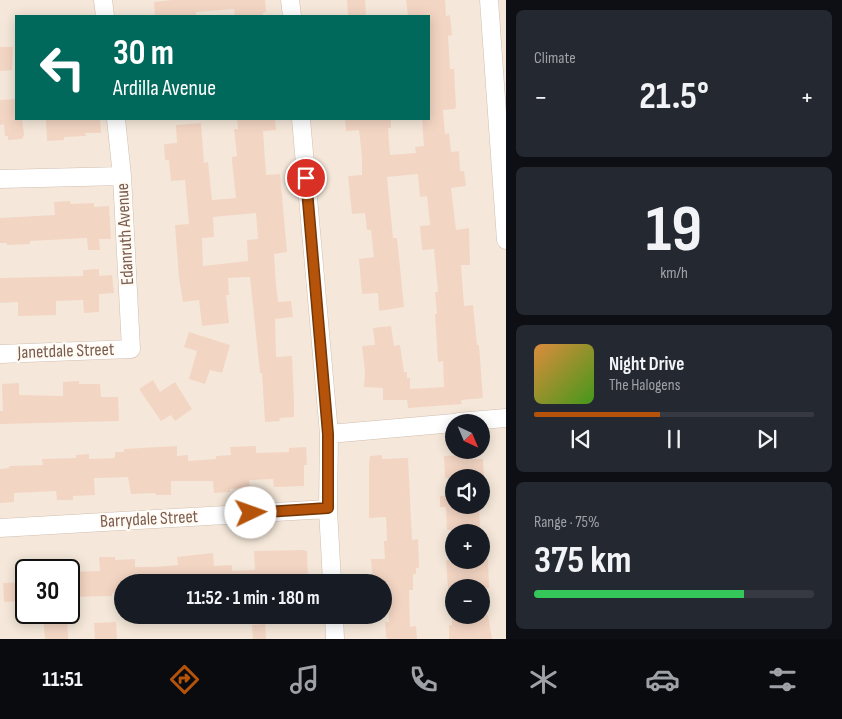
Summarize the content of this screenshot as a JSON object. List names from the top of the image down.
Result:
{
  "streets": {
    "street": ["Edanruth Avenue", "Janetdale Street", "Barrydale Street"]
  },
  "crossings": [
    ["Edanruth Avenue", "Janetdale Street"]
  ],
  "north": "bottom right",
  "page": {
    "tile": [
      "Climate",
      ["19", "km/h"],
      ["Range · 75%", "375 km"]
    ],
    "turn": ["30 m", "Ardilla Avenue"],
    "heat": ["−", "21.5°", "+"],
    "song": ["Night Drive", "The Halogens"],
    "map_buttons": ["+", "−"],
    "limit": "30",
    "trip": "11:52 · 1 min · 180 m",
    "tabs": "11:51"
  }
}
